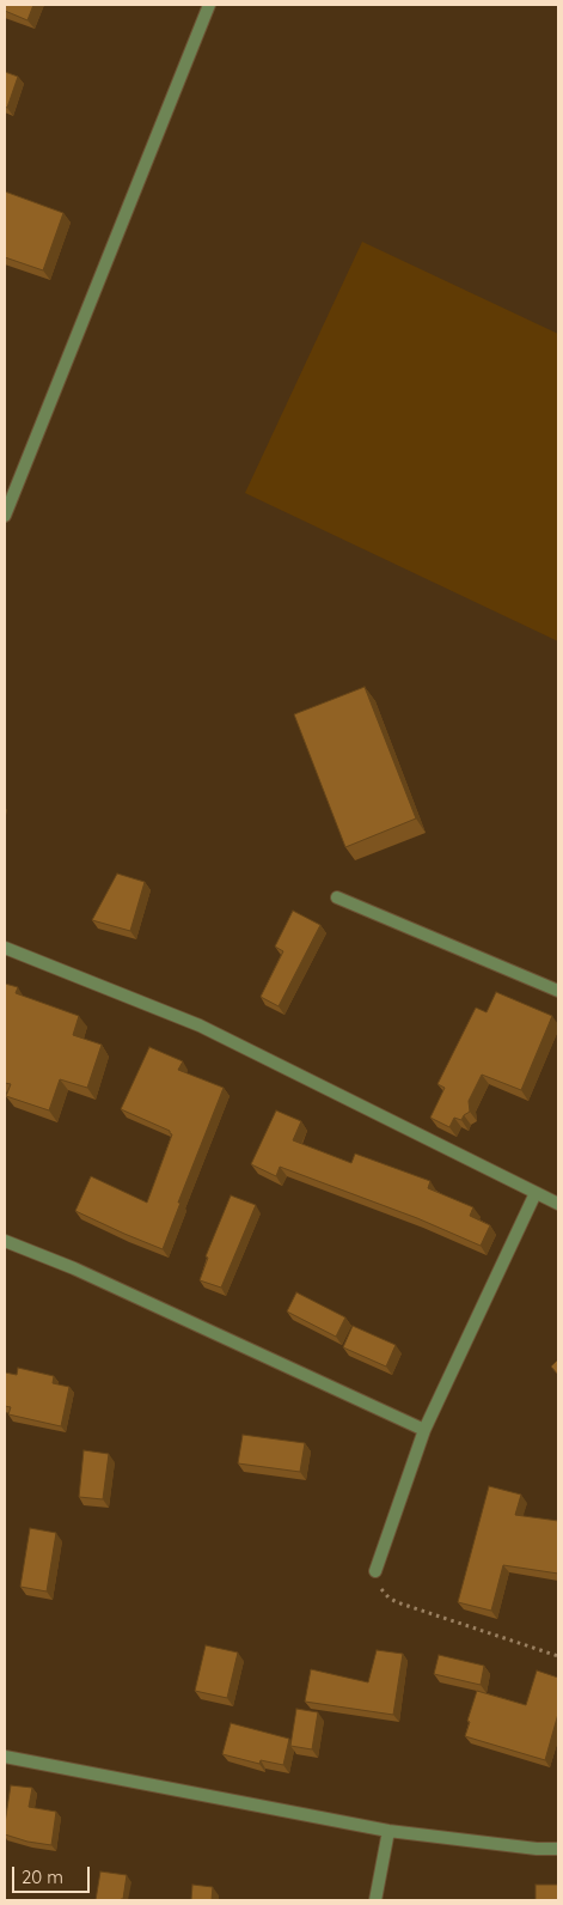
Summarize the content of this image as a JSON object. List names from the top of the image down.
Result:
{
  "scale_bar": "20 m"
}
